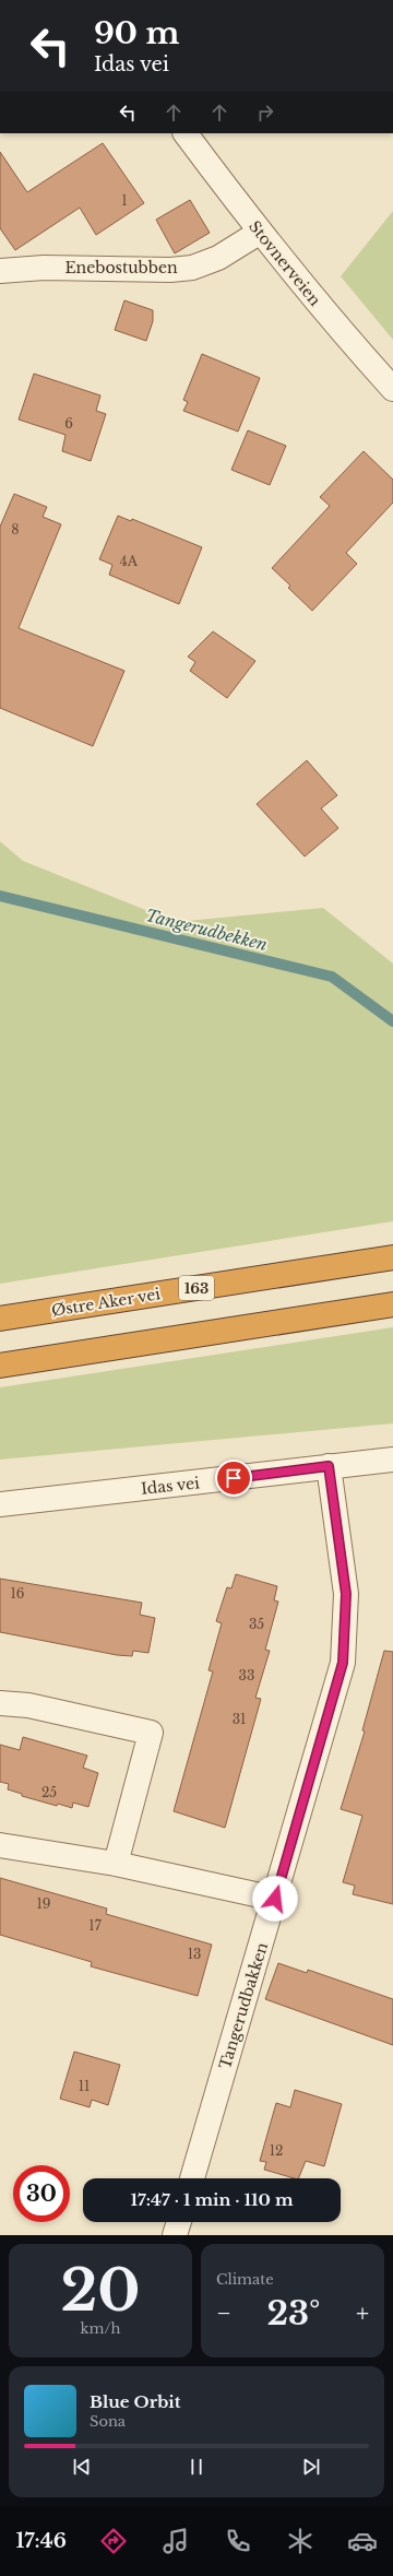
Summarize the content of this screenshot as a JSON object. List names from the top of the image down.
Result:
{
  "streets": {
    "highway": ["163", "Østre Aker vei"],
    "street": [
      "Stovnerveien",
      "Enebostubben",
      "Idas vei",
      "Tangerudbakken"
    ]
  },
  "crossings": [
    ["Stovnerveien", "Enebostubben"],
    ["Idas vei", "Tangerudbakken"]
  ],
  "water": ["Tangerudbekken"],
  "house_numbers": [
    "1",
    "6",
    "8",
    "4A",
    "16",
    "35",
    "33",
    "31",
    "25",
    "19",
    "17",
    "13",
    "11",
    "12"
  ],
  "page": {
    "turn": ["90 m", "Idas vei"],
    "limit": "30",
    "trip": "17:47 · 1 min · 110 m",
    "tile": [
      ["20", "km/h"],
      "Climate"
    ],
    "heat": ["−", "23°", "+"],
    "song": ["Blue Orbit", "Sona"],
    "tabs": "17:46"
  }
}
